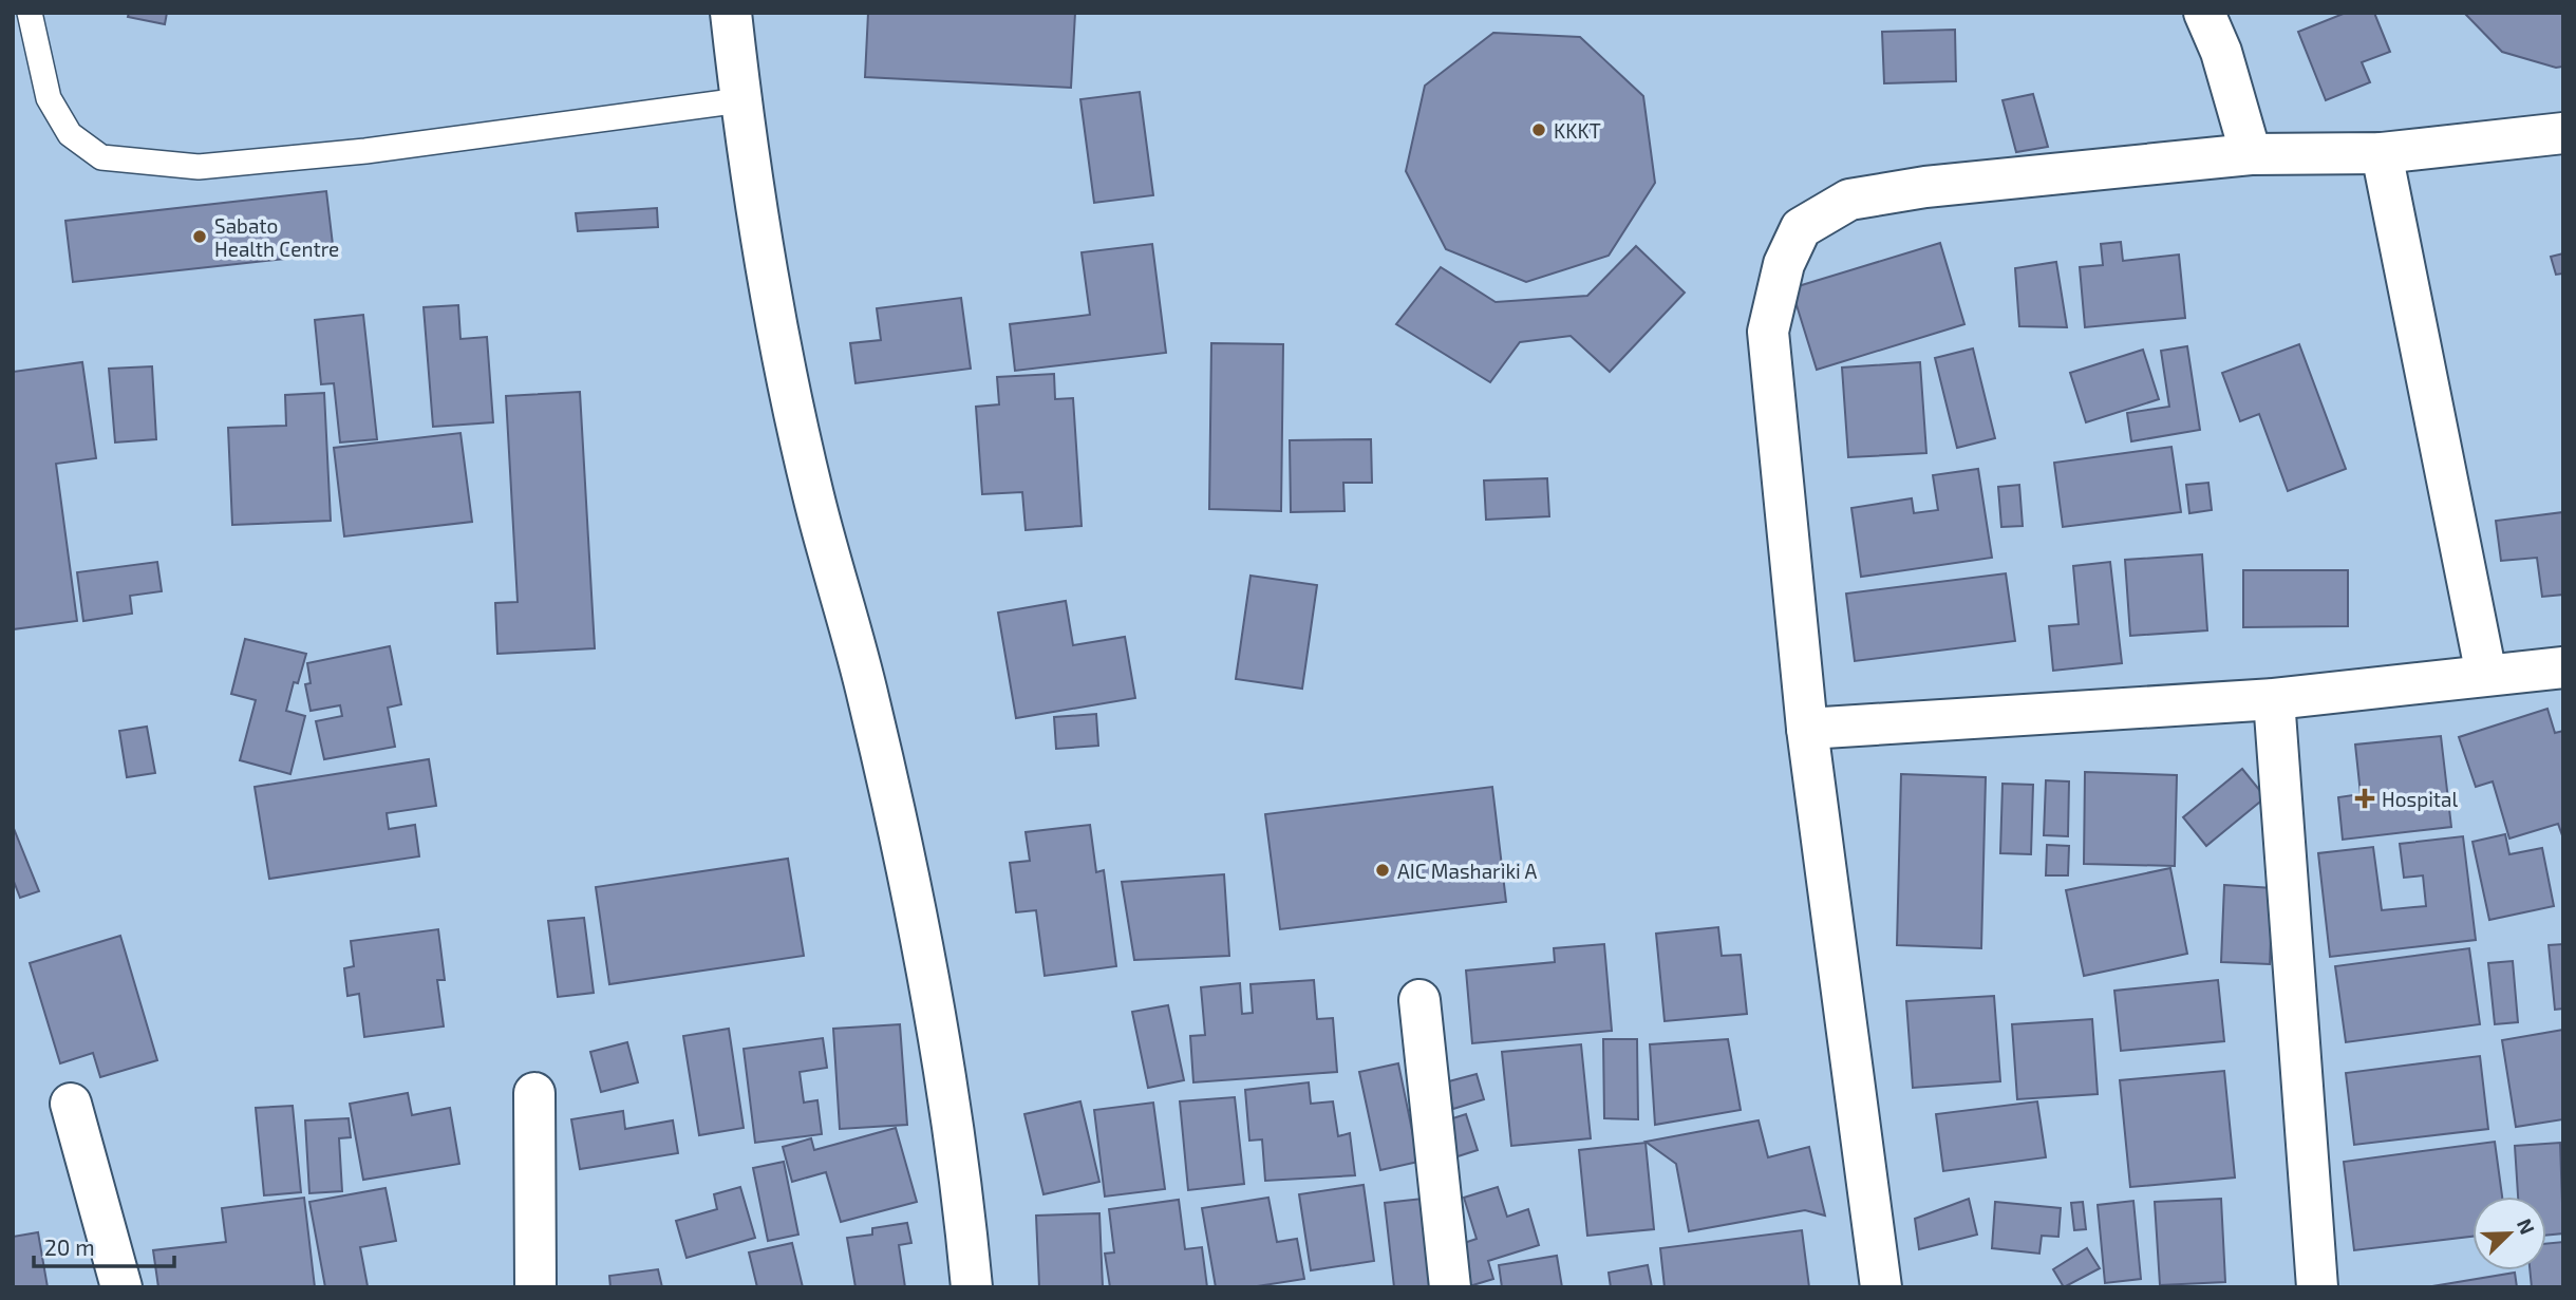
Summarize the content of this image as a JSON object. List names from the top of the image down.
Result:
{
  "places": {
    "other": ["KKKT", "Sabato Health Centre", "AIC Mashariki A"],
    "health": ["Hospital"]
  },
  "scale_bar": "20 m",
  "north": "top right"
}
